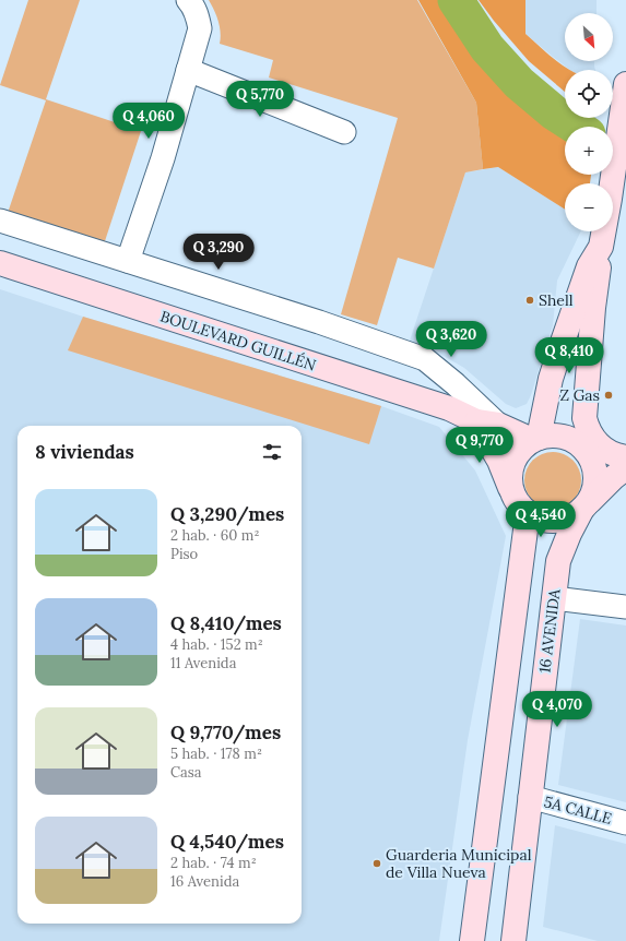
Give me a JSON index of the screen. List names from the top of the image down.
{
  "streets": {
    "main road": ["BOULEVARD GUILLÉN", "16 AVENIDA"],
    "street": ["5A CALLE"]
  },
  "crossings": [
    ["BOULEVARD GUILLÉN", "16 AVENIDA"],
    ["16 AVENIDA", "5A CALLE"]
  ],
  "places": ["Shell", "Z Gas", "Guarderia Municipal de Villa Nueva"],
  "north": "bottom right",
  "page": {
    "map_buttons": ["+", "−"],
    "price": [
      "Q 5,770",
      "Q 4,060",
      "Q 3,290",
      "Q 3,620",
      "Q 8,410",
      "Q 9,770",
      "Q 4,540",
      "Q 4,070"
    ],
    "heading": "8 viviendas",
    "list": [
      {
        "name": "Q 3,290/mes",
        "note": "2 hab. · 60 m² · Piso"
      },
      {
        "name": "Q 8,410/mes",
        "note": "4 hab. · 152 m² · 11 Avenida"
      },
      {
        "name": "Q 9,770/mes",
        "note": "5 hab. · 178 m² · Casa"
      },
      {
        "name": "Q 4,540/mes",
        "note": "2 hab. · 74 m² · 16 Avenida"
      }
    ]
  }
}
